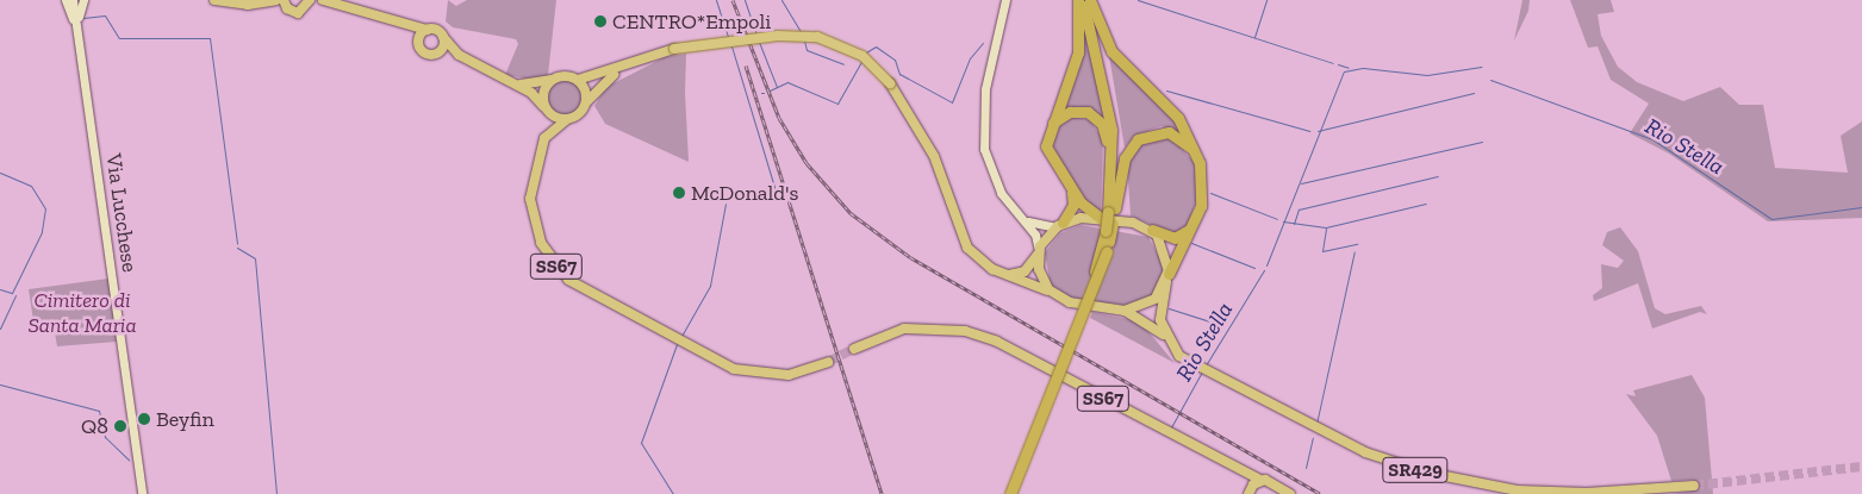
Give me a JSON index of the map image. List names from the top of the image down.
{
  "streets": {
    "main road": ["Via Lucchese", "SS67", "SR429"]
  },
  "water": ["Rio Stella"],
  "parks": ["Cimitero di Santa Maria"],
  "places": [
    "CENTRO*Empoli",
    "McDonald's",
    "Beyfin",
    "Q8"
  ]
}
